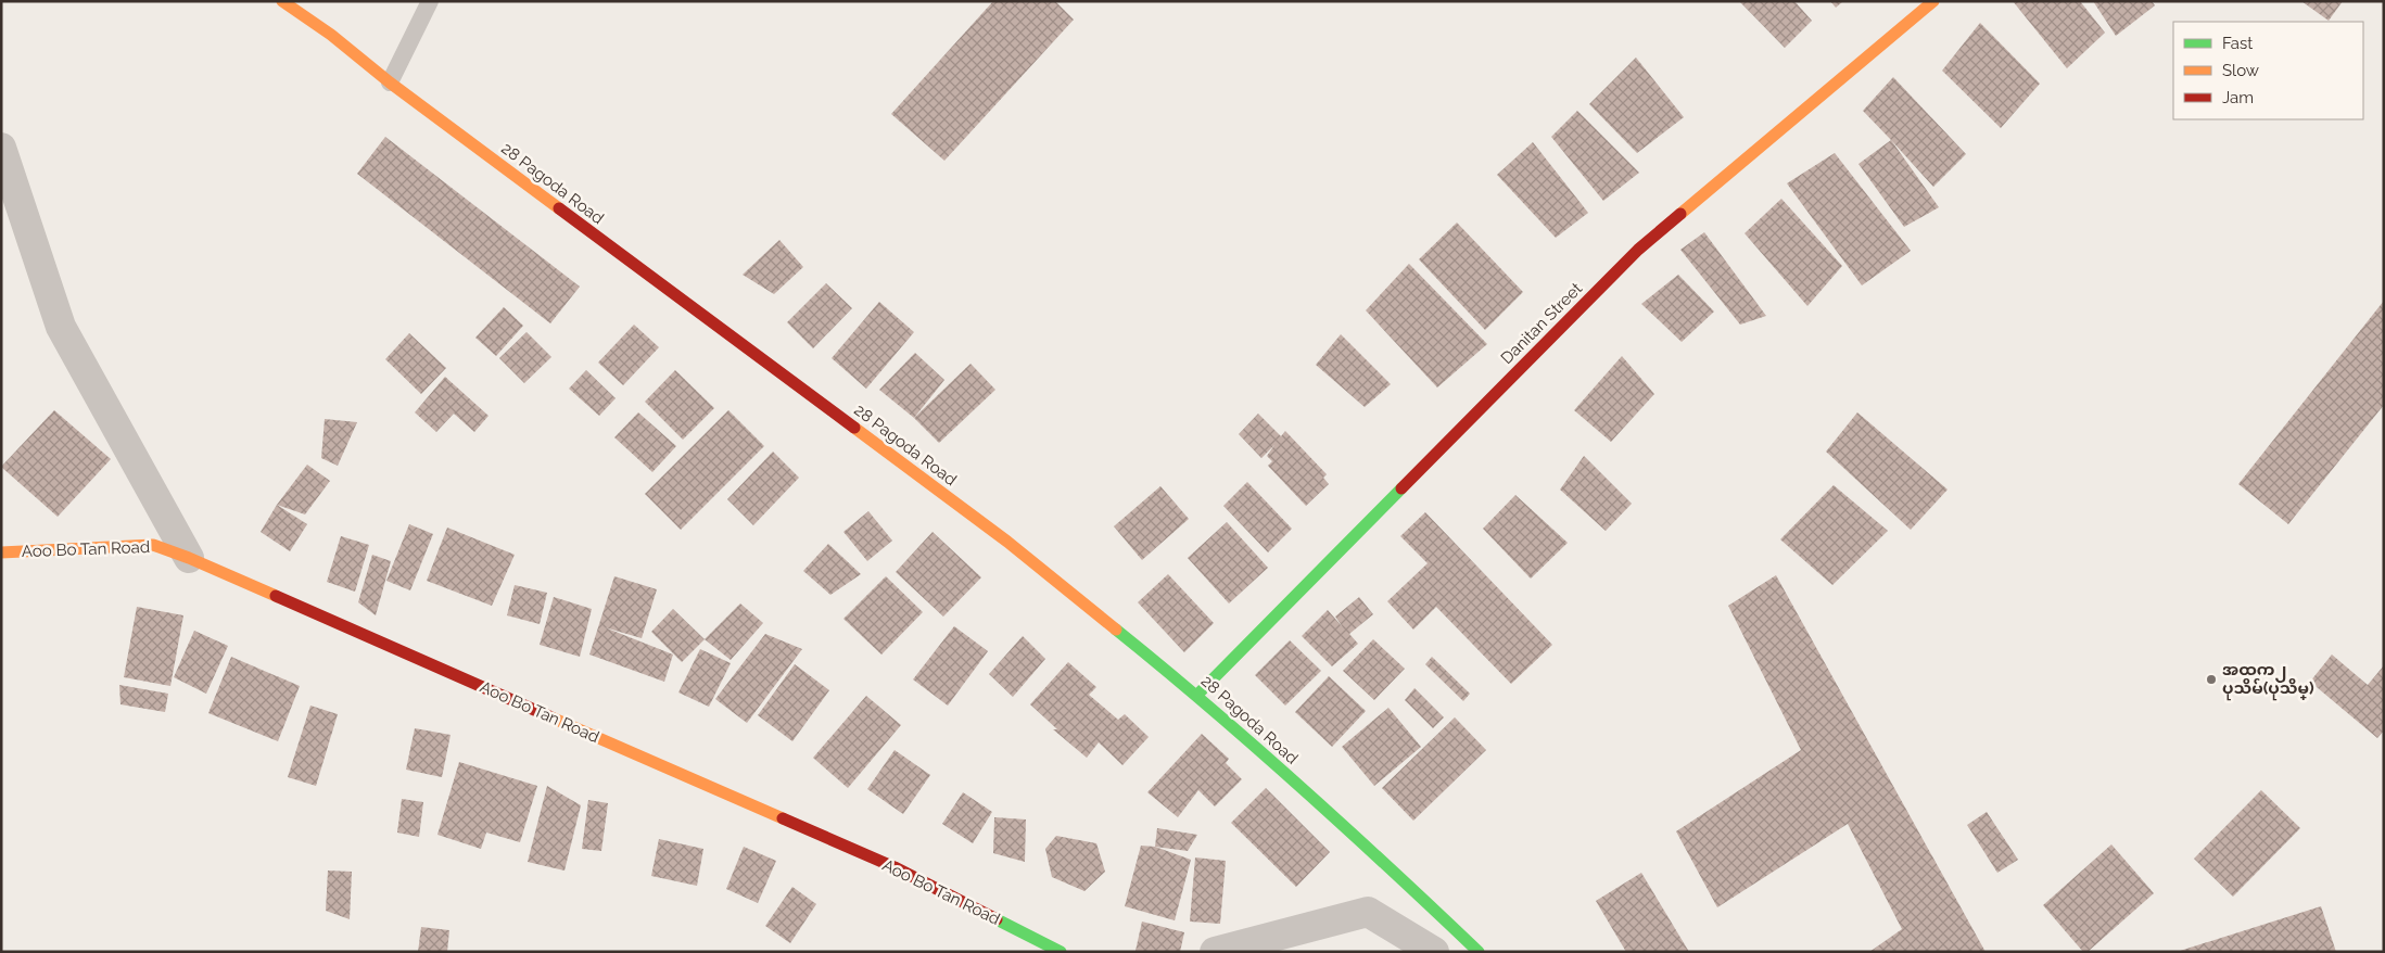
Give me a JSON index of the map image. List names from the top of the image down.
{
  "streets": {
    "street": ["28 Pagoda Road", "Danitan Street", "Aoo Bo Tan Road"]
  },
  "crossings": [
    ["28 Pagoda Road", "Danitan Street"]
  ],
  "places": ["အထက၂ ပုသိမ်(ပုသိမ္)"],
  "legend": ["Fast", "Slow", "Jam"]
}
